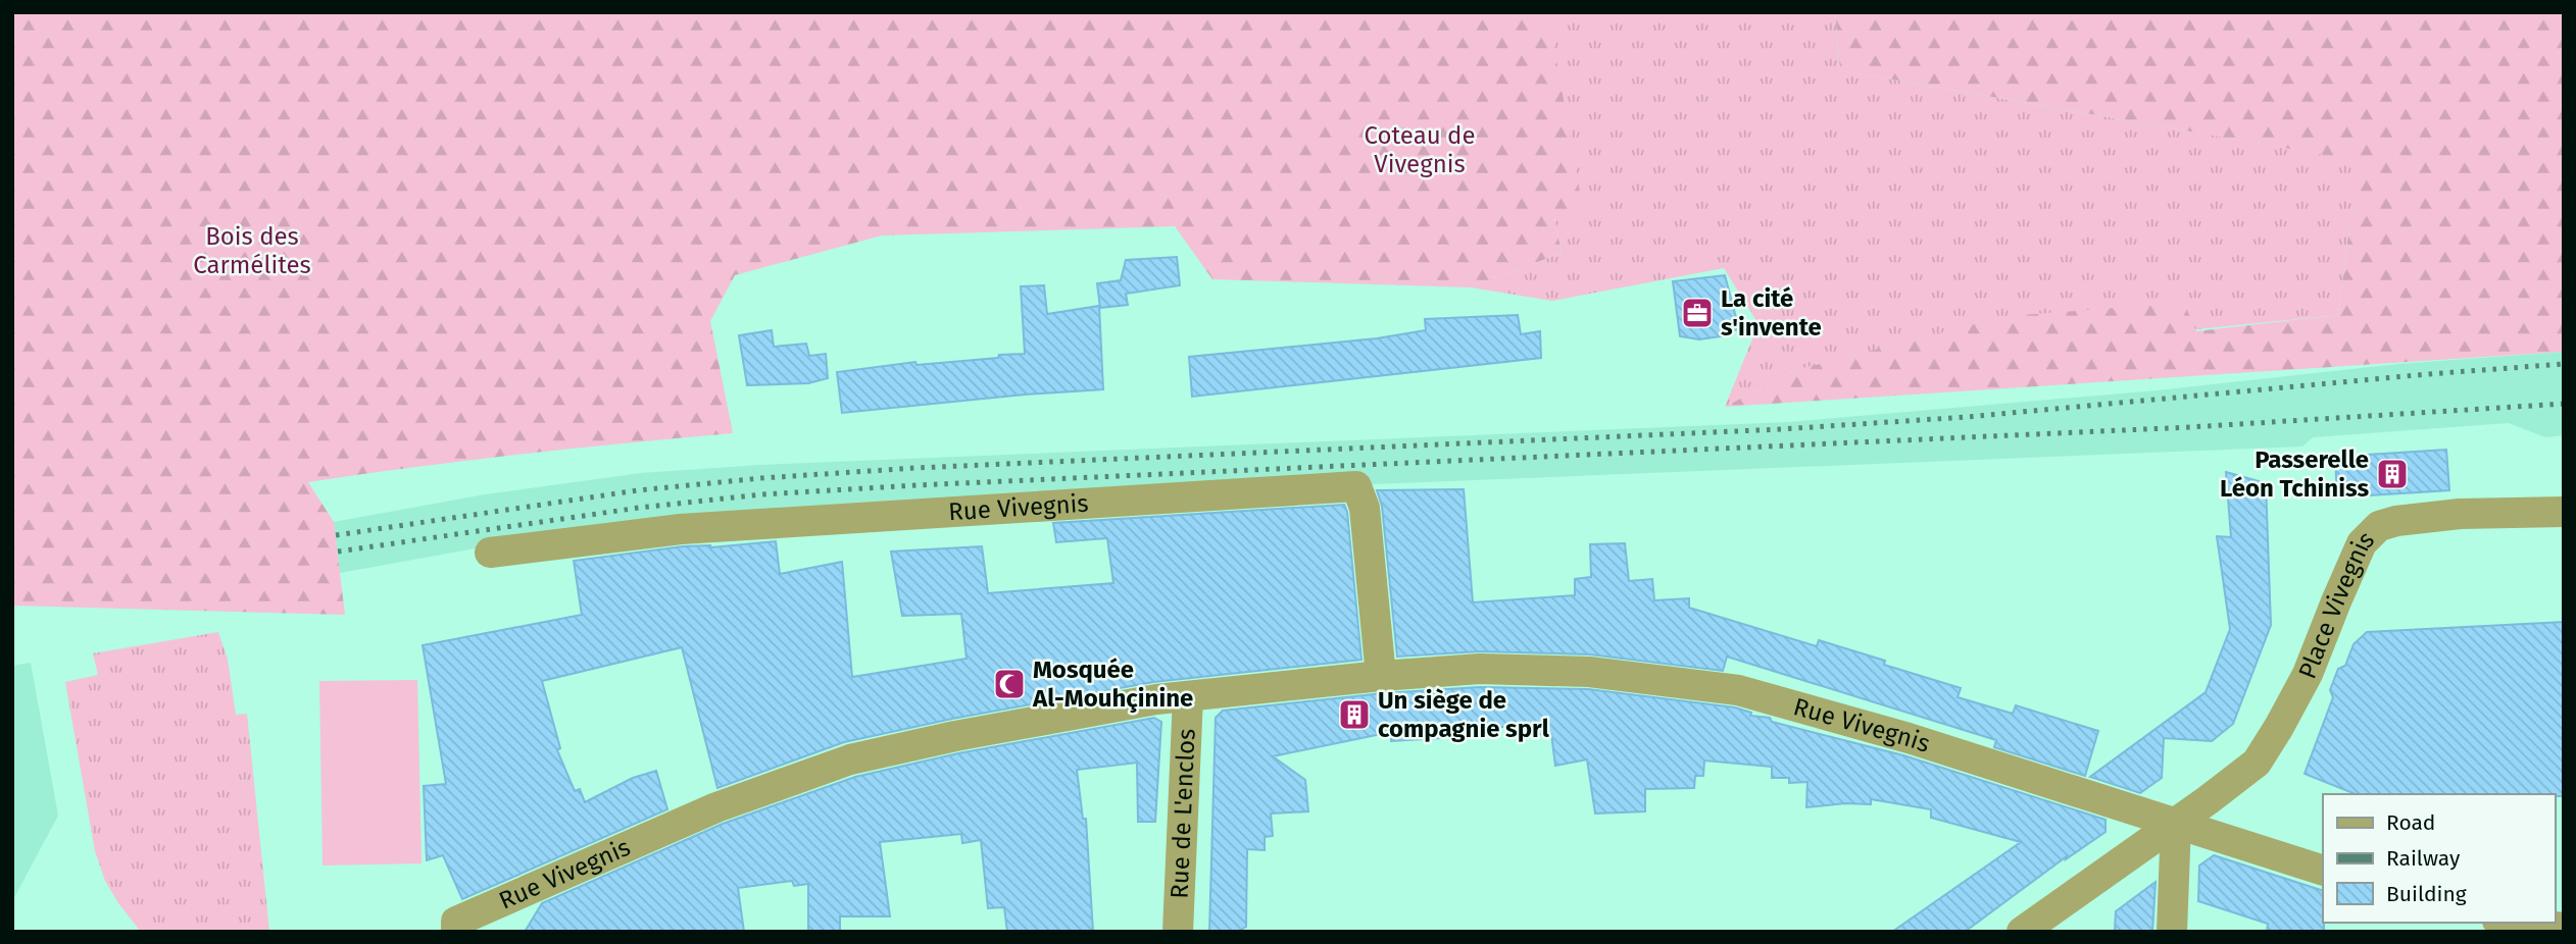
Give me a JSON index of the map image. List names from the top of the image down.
{
  "streets": {
    "street": ["Rue Vivegnis", "Place Vivegnis", "Rue de L'enclos"]
  },
  "crossings": [
    ["Rue Vivegnis", "Place Vivegnis"],
    ["Rue Vivegnis", "Rue de L'enclos"]
  ],
  "parks": ["Coteau de Vivegnis", "Bois des Carmélites"],
  "places": {
    "office": ["La cité s'invente"],
    "building": ["Passerelle Léon Tchiniss", "Un siège de compagnie sprl"],
    "mosque": ["Mosquée Al-Mouhçinine"]
  },
  "legend": ["Road", "Railway", "Building"]
}
